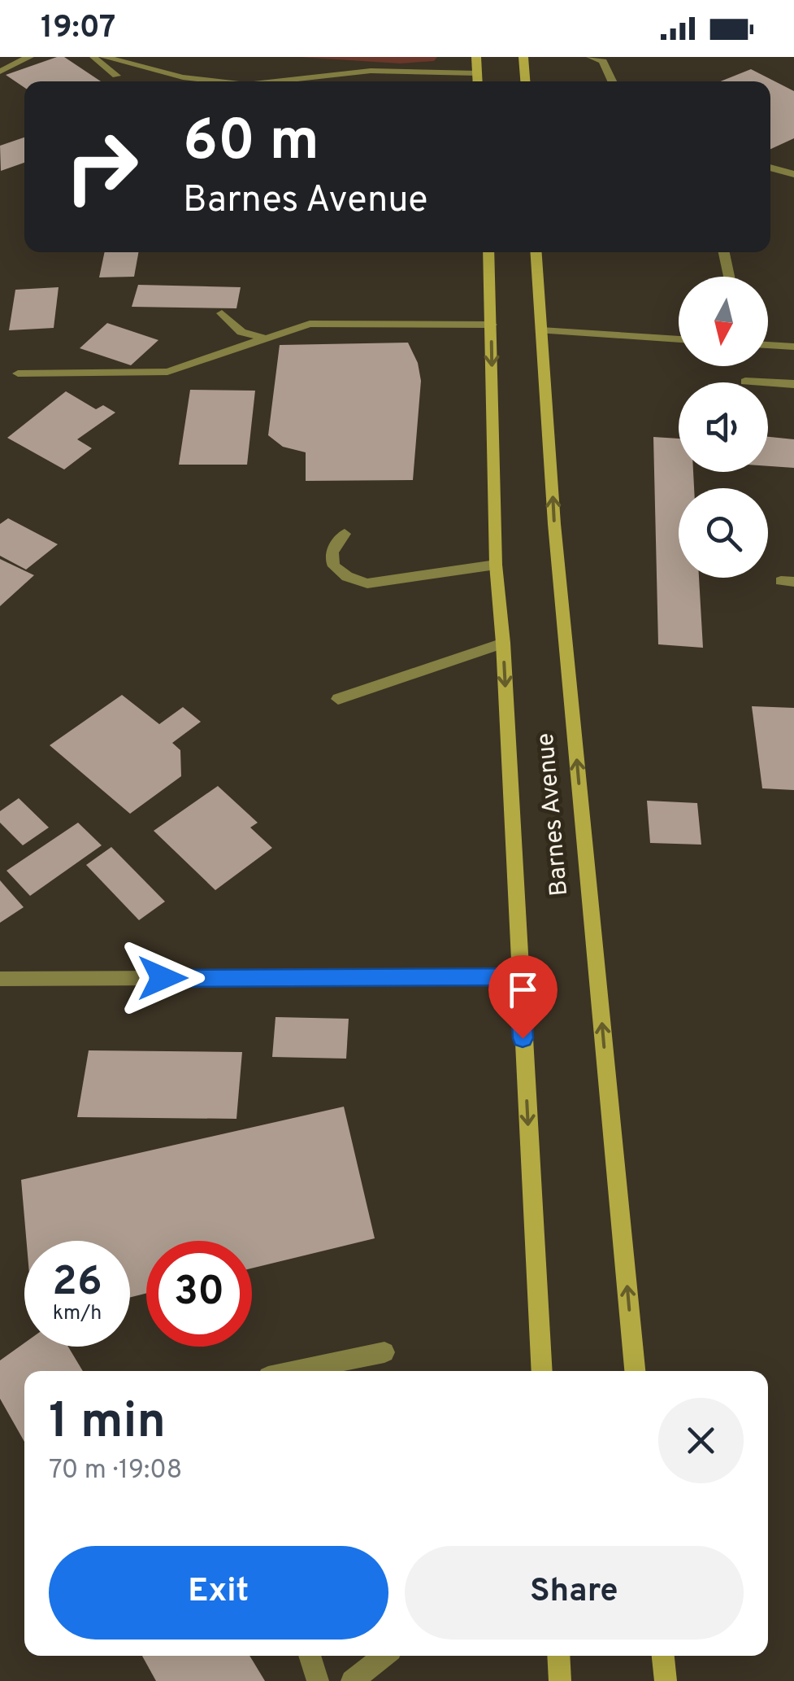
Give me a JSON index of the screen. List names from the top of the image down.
{
  "streets": {
    "main road": ["Barnes Avenue"]
  },
  "north": "bottom",
  "page": {
    "status": "19:07",
    "turn": ["60 m", "Barnes Avenue"],
    "speed": "26 km/h",
    "limit": "30",
    "heading": ["1 min", "70 m · 19:08"],
    "buttons": ["Exit", "Share"]
  }
}
